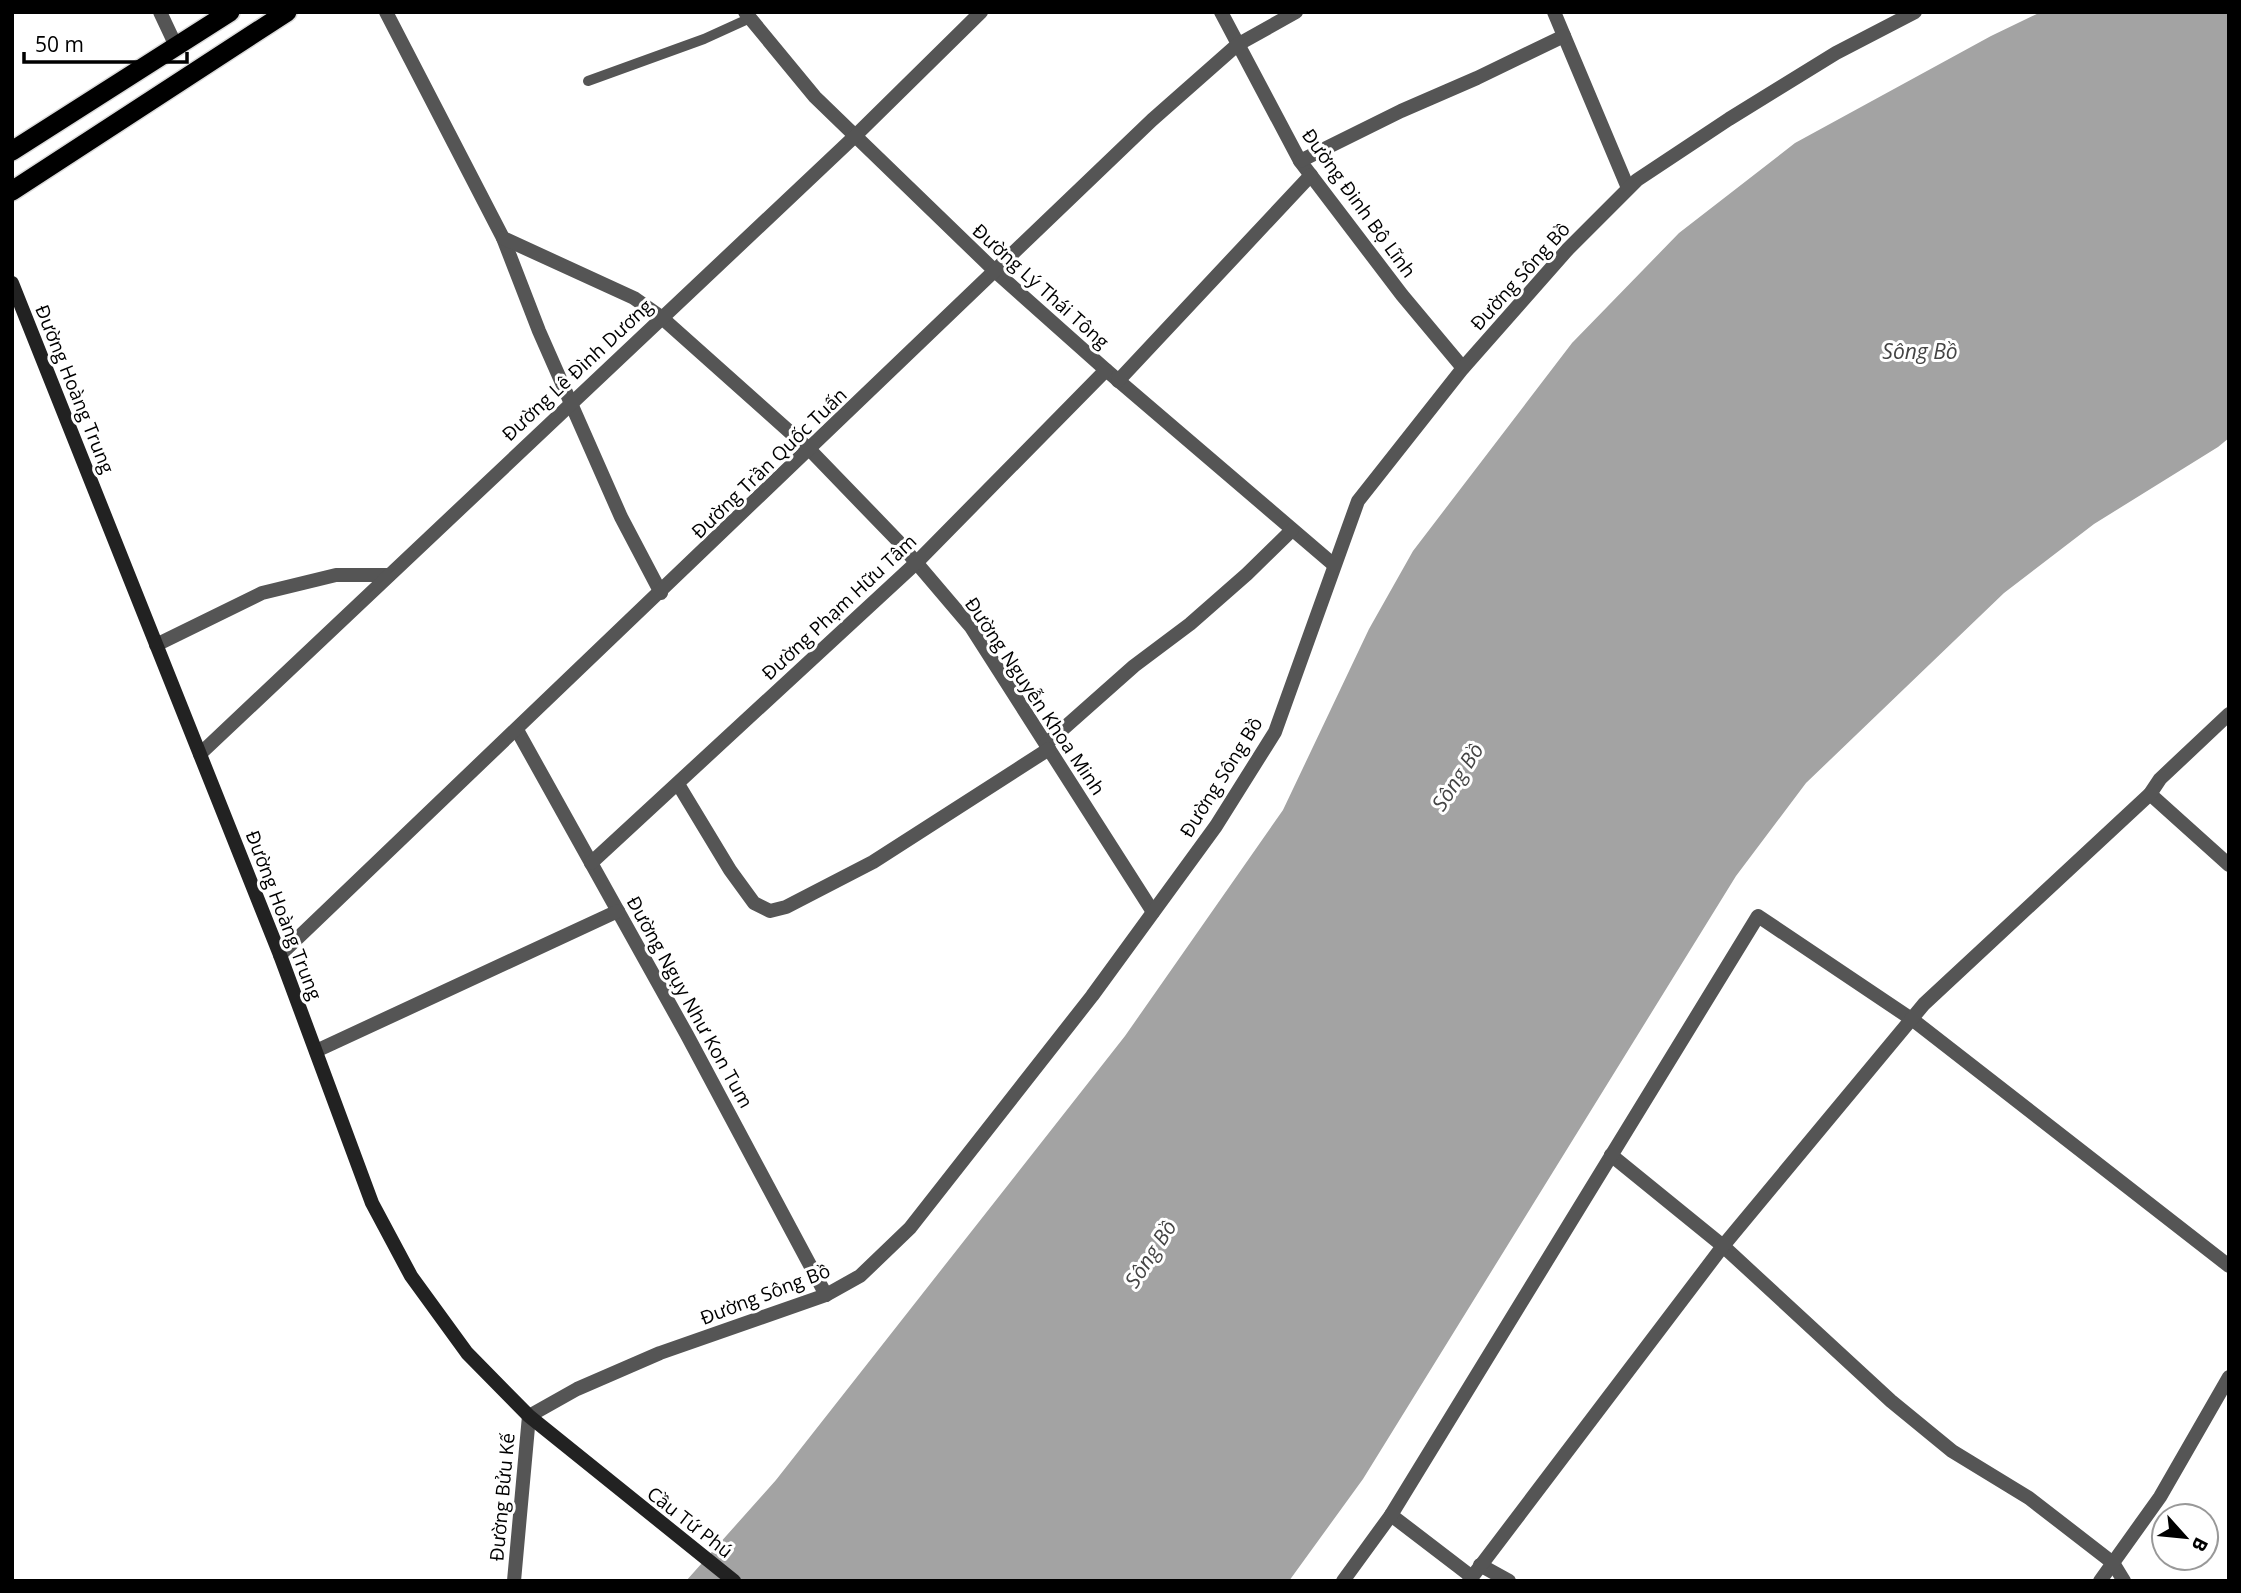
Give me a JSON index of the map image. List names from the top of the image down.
{
  "streets": {
    "main road": ["Đường Hoàng Trung", "Cầu Tứ Phú"],
    "street": [
      "Đường Đinh Bộ Lĩnh",
      "Đường Sông Bồ",
      "Đường Lý Thái Tông",
      "Đường Lê Đình Dương",
      "Đường Trần Quốc Tuấn",
      "Đường Phạm Hữu Tâm",
      "Đường Nguyễn Khoa Minh",
      "Đường Ngụy Như Kon Tum",
      "Đường Bửu Kế"
    ]
  },
  "crossings": [
    ["Đường Đinh Bộ Lĩnh", "Đường Sông Bồ"],
    ["Đường Đinh Bộ Lĩnh", "Đường Trần Quốc Tuấn"],
    ["Đường Sông Bồ", "Đường Lý Thái Tông"],
    ["Đường Sông Bồ", "Đường Hoàng Trung"],
    ["Đường Sông Bồ", "Đường Nguyễn Khoa Minh"],
    ["Đường Sông Bồ", "Đường Ngụy Như Kon Tum"],
    ["Đường Sông Bồ", "Đường Bửu Kế"],
    ["Đường Lý Thái Tông", "Đường Lê Đình Dương"],
    ["Đường Lý Thái Tông", "Đường Trần Quốc Tuấn"],
    ["Đường Lý Thái Tông", "Đường Phạm Hữu Tâm"],
    ["Đường Lê Đình Dương", "Đường Hoàng Trung"],
    ["Đường Lê Đình Dương", "Đường Nguyễn Khoa Minh"],
    ["Đường Hoàng Trung", "Đường Trần Quốc Tuấn"],
    ["Đường Hoàng Trung", "Đường Bửu Kế"],
    ["Đường Hoàng Trung", "Cầu Tứ Phú"],
    ["Đường Trần Quốc Tuấn", "Đường Nguyễn Khoa Minh"],
    ["Đường Trần Quốc Tuấn", "Đường Ngụy Như Kon Tum"],
    ["Đường Phạm Hữu Tâm", "Đường Nguyễn Khoa Minh"],
    ["Đường Phạm Hữu Tâm", "Đường Ngụy Như Kon Tum"]
  ],
  "water": ["Sông Bồ"],
  "scale_bar": "50 m",
  "north": "bottom right"
}
